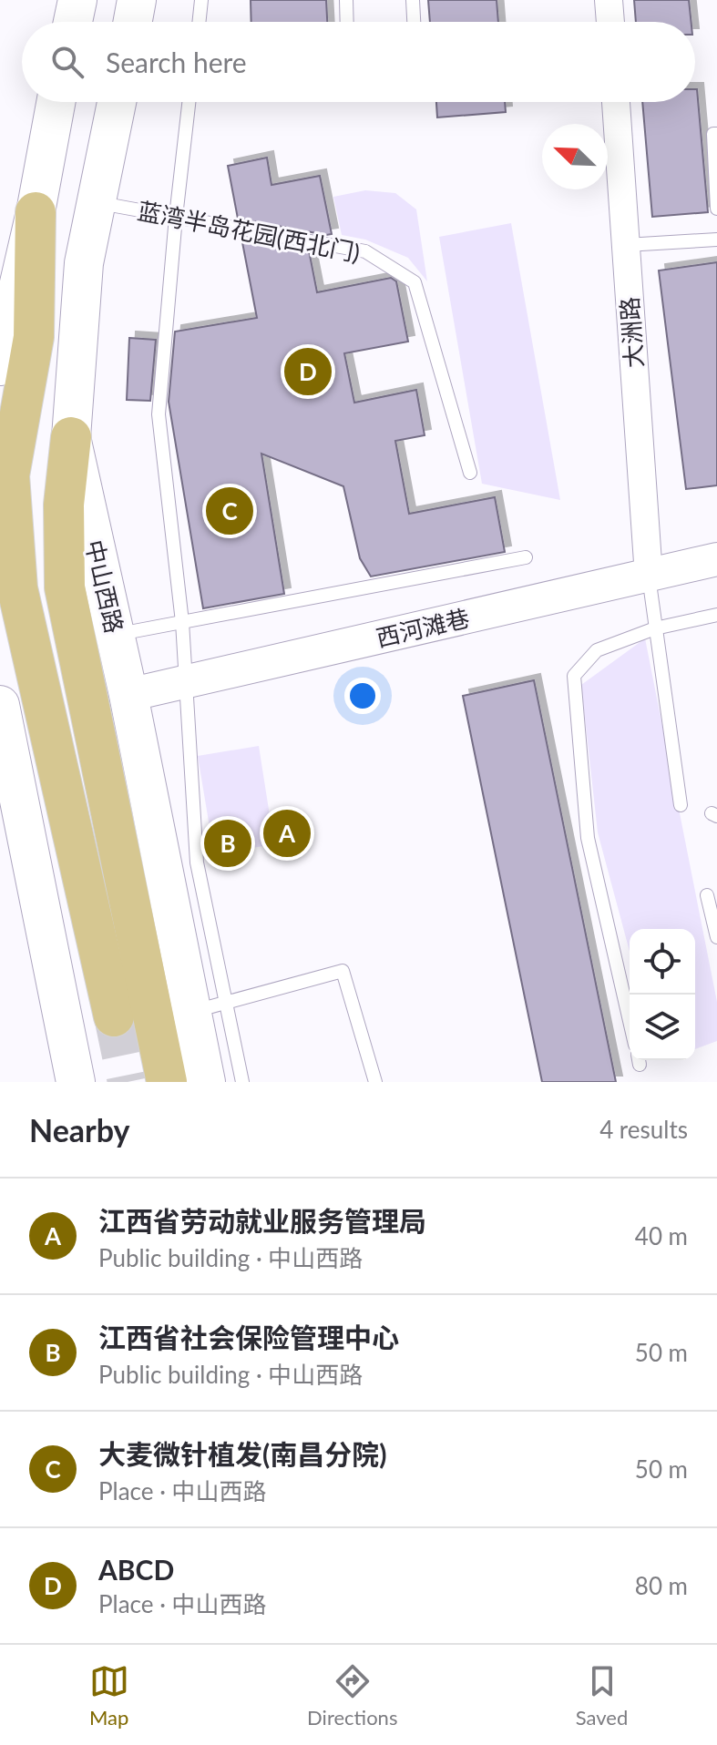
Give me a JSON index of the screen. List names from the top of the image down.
{
  "streets": {
    "main road": ["中山西路"],
    "street": ["大洲路", "西河滩巷"],
    "lane": ["蓝湾半岛花园(西北门)"]
  },
  "crossings": [
    ["蓝湾半岛花园(西北门)", "中山西路"],
    ["大洲路", "西河滩巷"],
    ["中山西路", "西河滩巷"]
  ],
  "north": "top left",
  "page": {
    "search": "Search here",
    "pins": [
      "D",
      "C",
      "A",
      "B"
    ],
    "heading": ["Nearby", "4 results"],
    "list": [
      {
        "mark": "A",
        "name": "江西省劳动就业服务管理局",
        "note": "Public building · 中山西路",
        "value": "40 m"
      },
      {
        "mark": "B",
        "name": "江西省社会保险管理中心",
        "note": "Public building · 中山西路",
        "value": "50 m"
      },
      {
        "mark": "C",
        "name": "大麦微针植发(南昌分院)",
        "note": "Place · 中山西路",
        "value": "50 m"
      },
      {
        "mark": "D",
        "name": "ABCD",
        "note": "Place · 中山西路",
        "value": "80 m"
      }
    ],
    "nav": ["Map", "Directions", "Saved"]
  }
}
